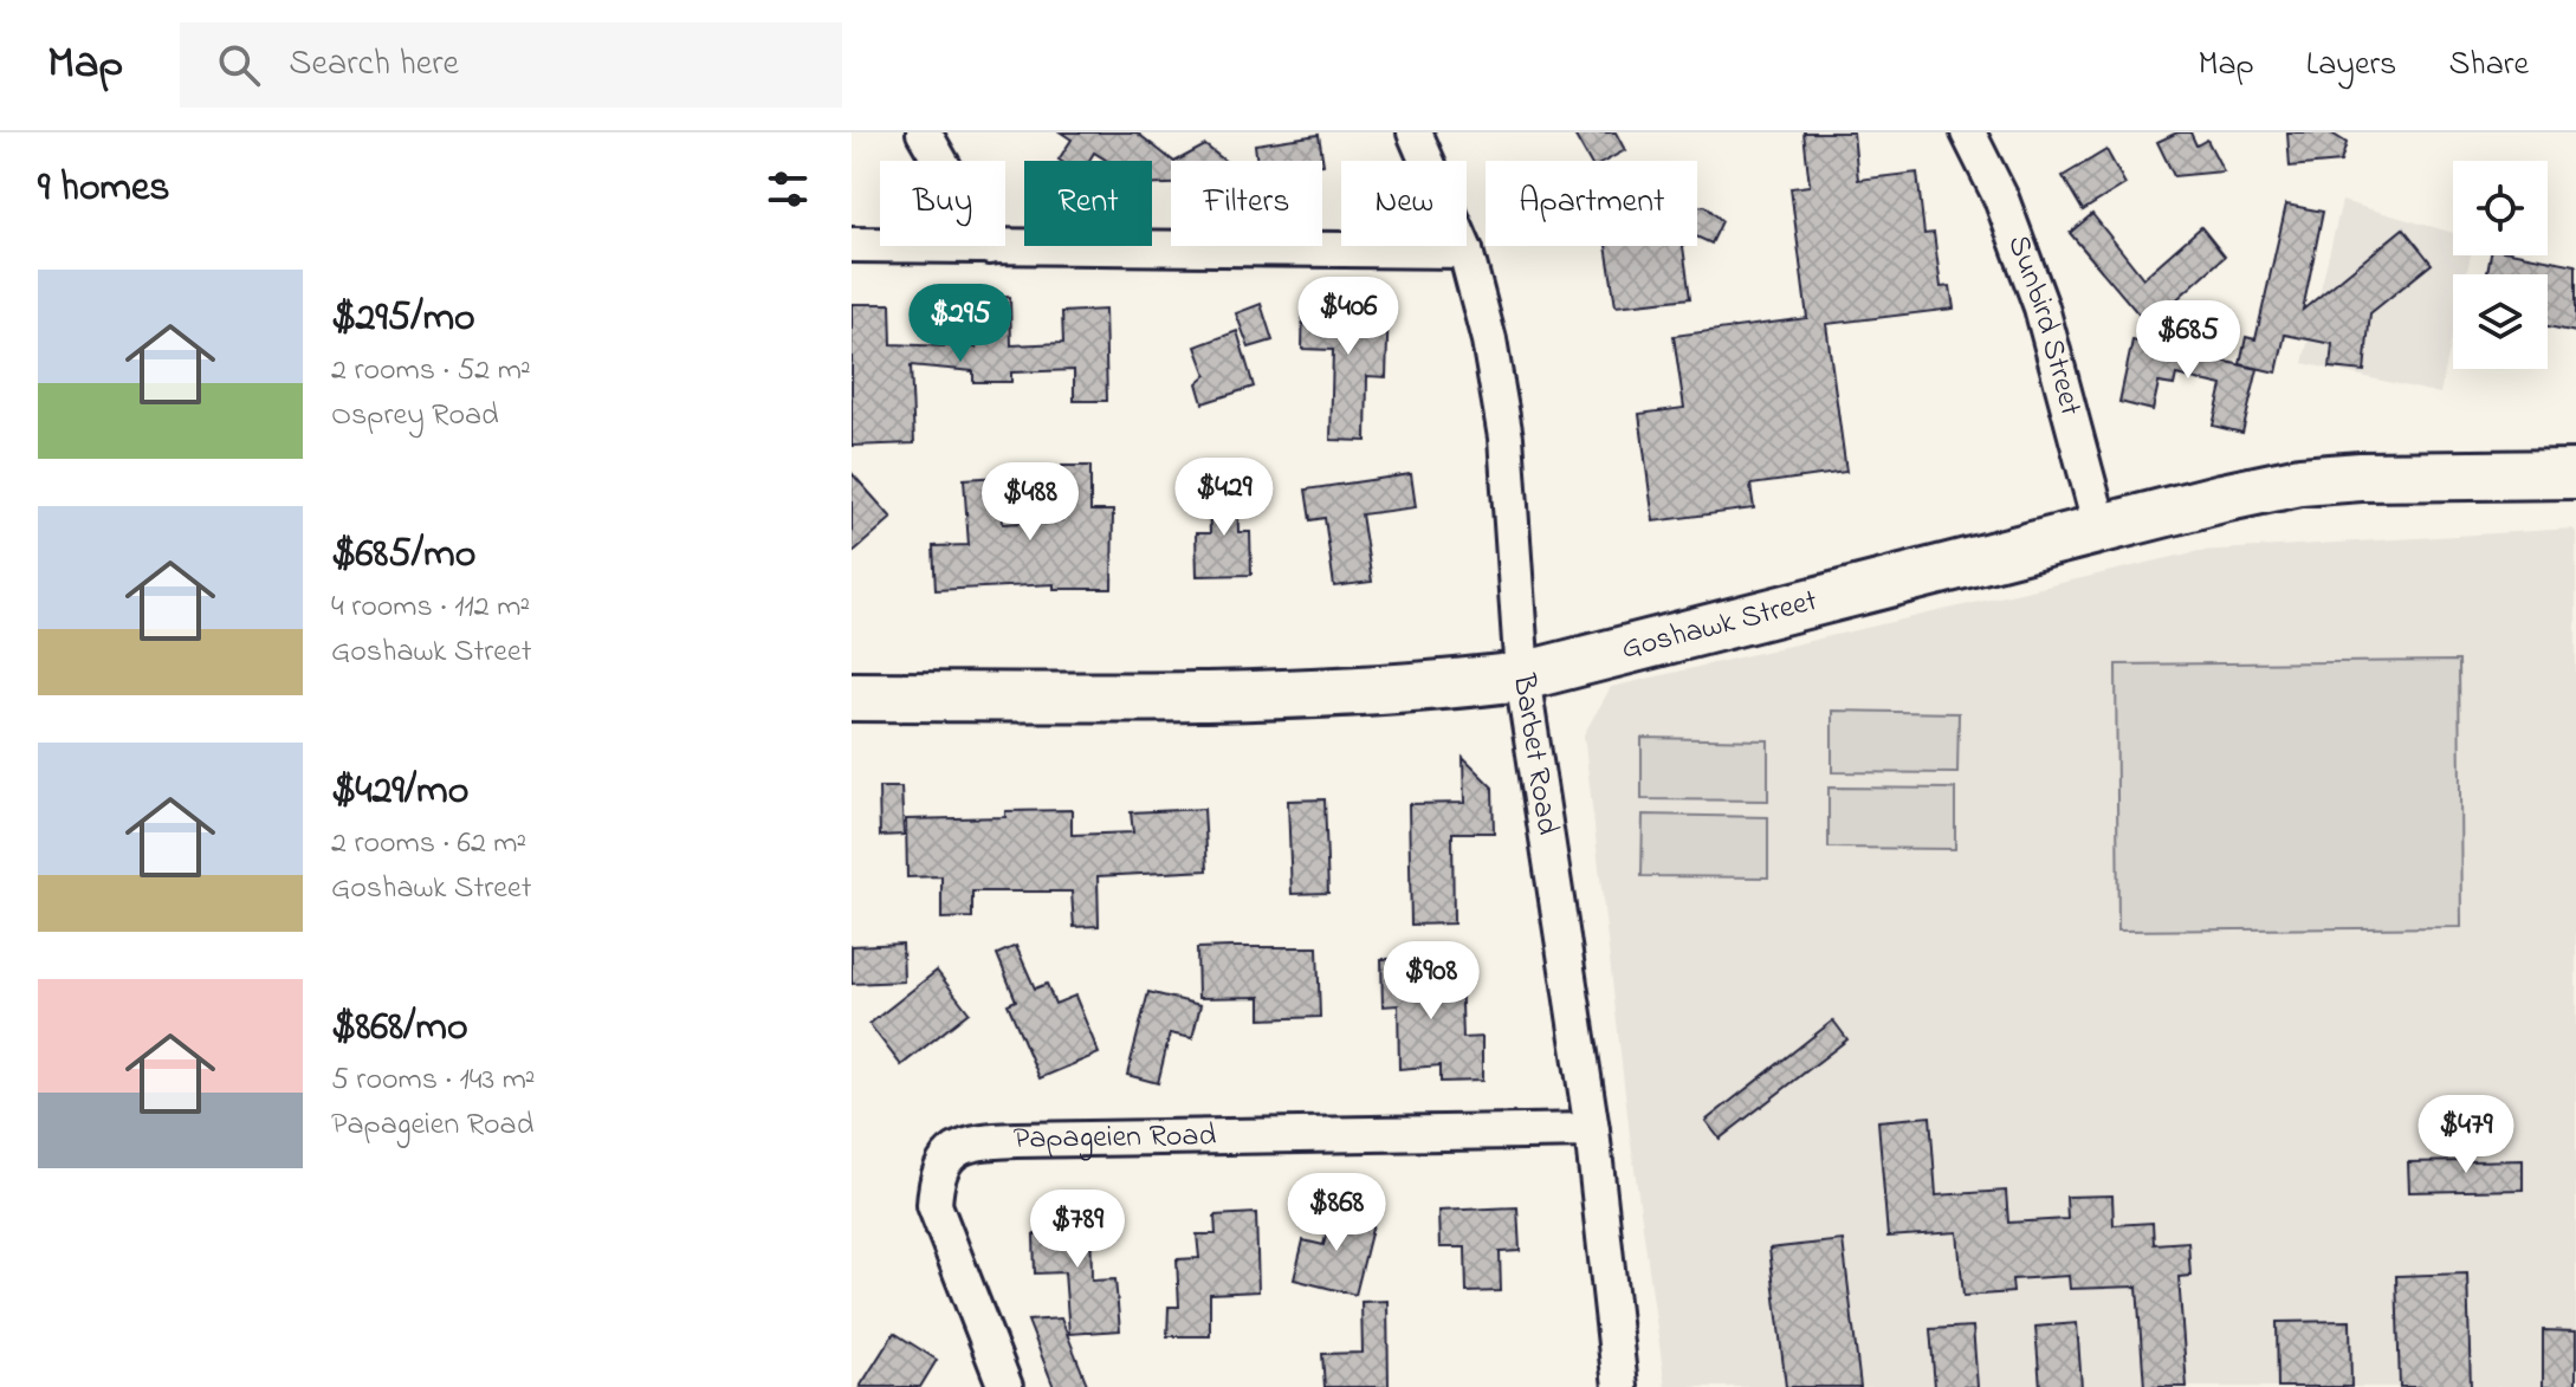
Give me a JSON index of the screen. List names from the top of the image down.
{
  "streets": {
    "street": [
      "Sunbird Street",
      "Goshawk Street",
      "Barbet Road",
      "Papageien Road"
    ]
  },
  "crossings": [
    ["Sunbird Street", "Goshawk Street"],
    ["Goshawk Street", "Barbet Road"],
    ["Barbet Road", "Papageien Road"]
  ],
  "page": {
    "header": "Map",
    "search": "Search here",
    "nav": ["Map", "Layers", "Share"],
    "heading": "9 homes",
    "chip": [
      "Buy",
      "Rent",
      "Filters",
      "New",
      "Apartment"
    ],
    "list": [
      {
        "name": "$295/mo",
        "note": "2 rooms · 52 m² · Osprey Road"
      },
      {
        "name": "$685/mo",
        "note": "4 rooms · 112 m² · Goshawk Street"
      },
      {
        "name": "$429/mo",
        "note": "2 rooms · 62 m² · Goshawk Street"
      },
      {
        "name": "$868/mo",
        "note": "5 rooms · 143 m² · Papageien Road"
      }
    ],
    "price": [
      "$406",
      "$295",
      "$685",
      "$429",
      "$488",
      "$908",
      "$479",
      "$868",
      "$789"
    ]
  }
}
